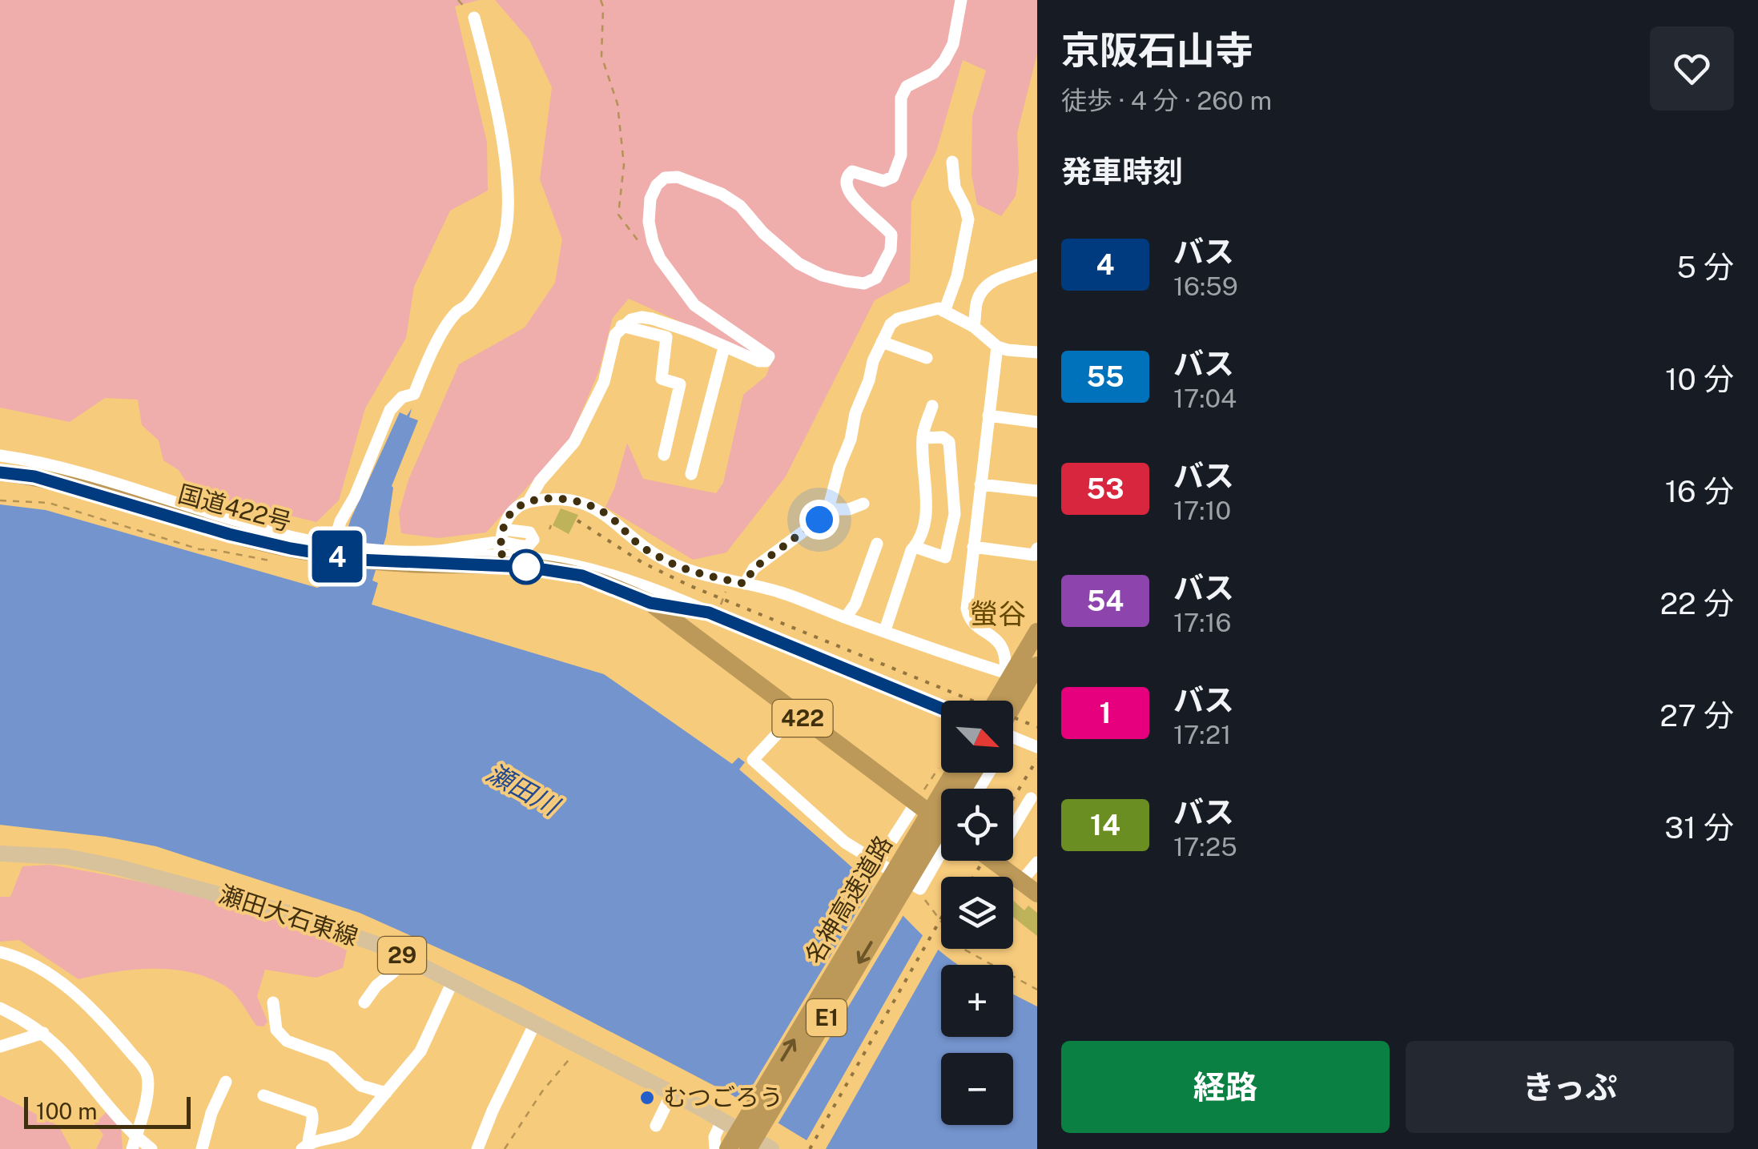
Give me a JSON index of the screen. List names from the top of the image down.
{
  "streets": {
    "highway": [
      "国道422号",
      "422",
      "名神高速道路",
      "E1"
    ],
    "main road": ["瀬田大石東線", "29"]
  },
  "districts": ["螢谷"],
  "water": ["瀬田川"],
  "places": ["むつごろう"],
  "lines": ["bus line 4"],
  "scale_bar": "100 m",
  "north": "bottom right",
  "page": {
    "on_map": "4",
    "heading": [
      ["京阪石山寺", "徒歩 · 4 分 · 260 m"],
      "発車時刻"
    ],
    "list": [
      {
        "mark": "4",
        "name": "バス",
        "note": "16:59",
        "value": "5 分"
      },
      {
        "mark": "55",
        "name": "バス",
        "note": "17:04",
        "value": "10 分"
      },
      {
        "mark": "53",
        "name": "バス",
        "note": "17:10",
        "value": "16 分"
      },
      {
        "mark": "54",
        "name": "バス",
        "note": "17:16",
        "value": "22 分"
      },
      {
        "mark": "1",
        "name": "バス",
        "note": "17:21",
        "value": "27 分"
      },
      {
        "mark": "14",
        "name": "バス",
        "note": "17:25",
        "value": "31 分"
      }
    ],
    "map_buttons": ["+", "−"],
    "buttons": ["経路", "きっぷ"],
    "scale": "100 m"
  }
}
